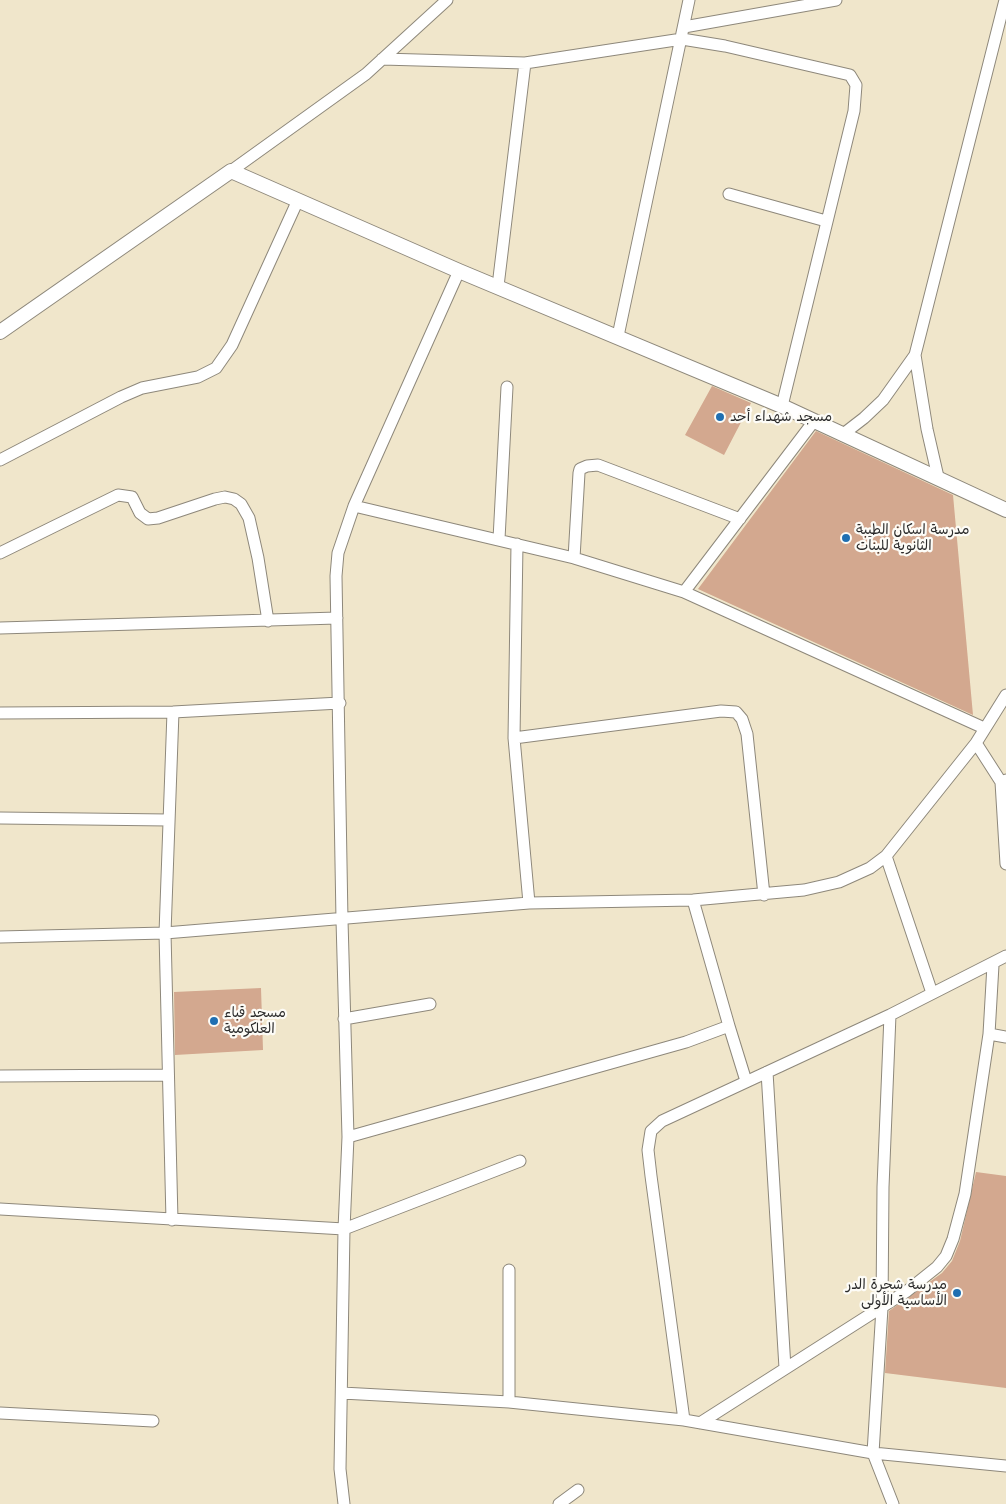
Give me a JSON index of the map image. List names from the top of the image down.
{
  "places": [
    "مسجد شهداء أحد",
    "مدرسة اسكان الطيبة الثانوية للبنات",
    "مسجد قباء العلكومية",
    "مدرسة شجرة الدر الأساسية الأولى"
  ]
}
